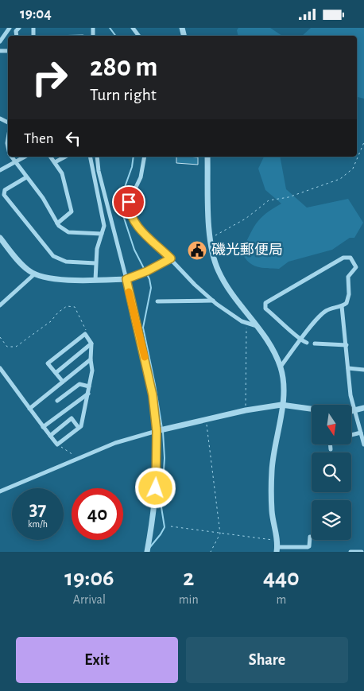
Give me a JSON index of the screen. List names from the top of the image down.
{
  "places": {
    "public building": ["磯光郵便局"]
  },
  "north": "bottom",
  "page": {
    "status": "19:04",
    "turn": ["280 m", "Turn right"],
    "then": "Then",
    "speed": "37 km/h",
    "limit": "40",
    "eta": [
      "19:06",
      "Arrival",
      "2",
      "min",
      "440",
      "m"
    ],
    "buttons": ["Exit", "Share"]
  }
}
